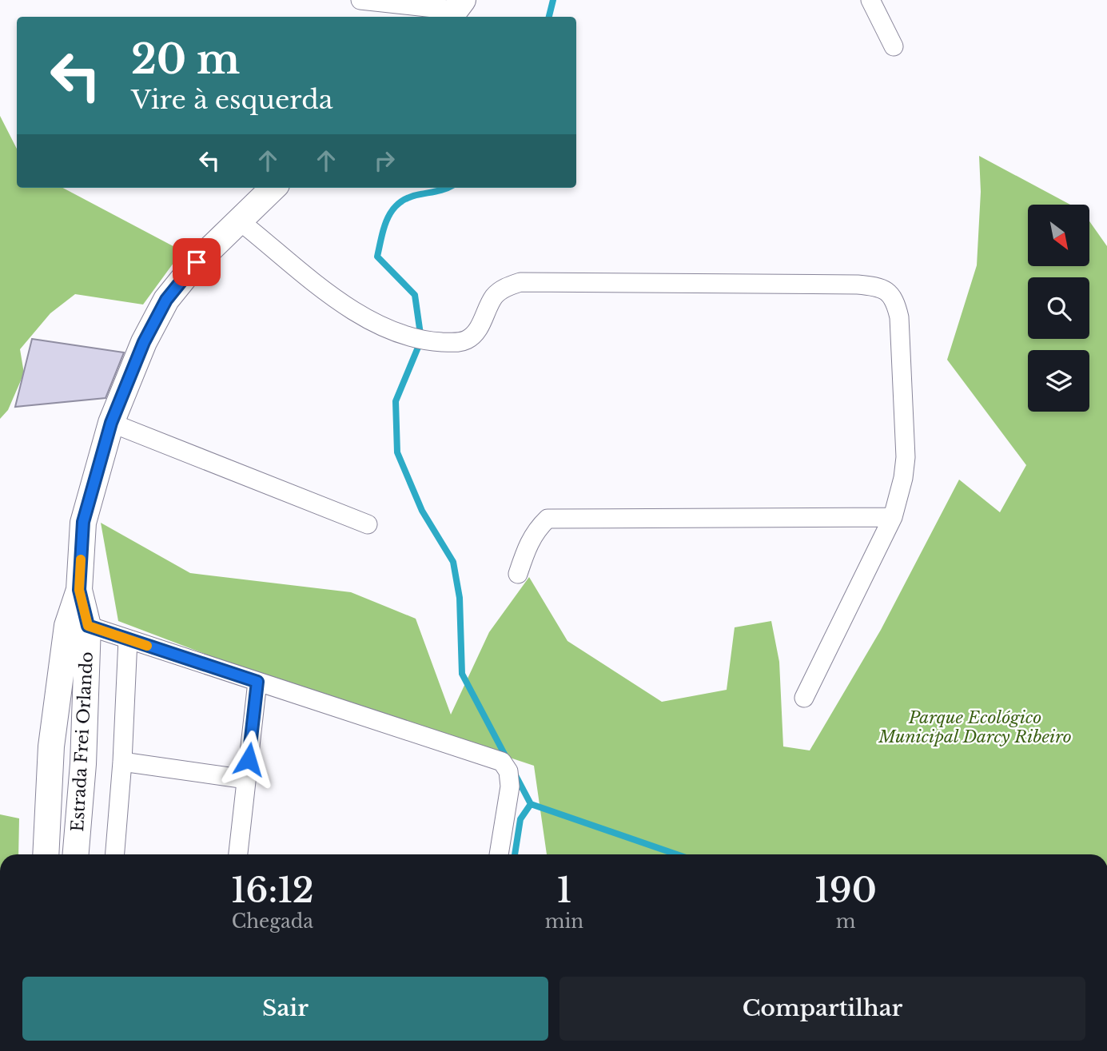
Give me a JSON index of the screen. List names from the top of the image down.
{
  "streets": {
    "street": ["Estrada Frei Orlando"]
  },
  "parks": ["Parque Ecológico Municipal Darcy Ribeiro"],
  "north": "bottom right",
  "page": {
    "turn": ["20 m", "Vire à esquerda"],
    "eta": [
      "16:12",
      "Chegada",
      "1",
      "min",
      "190",
      "m"
    ],
    "buttons": ["Sair", "Compartilhar"]
  }
}
